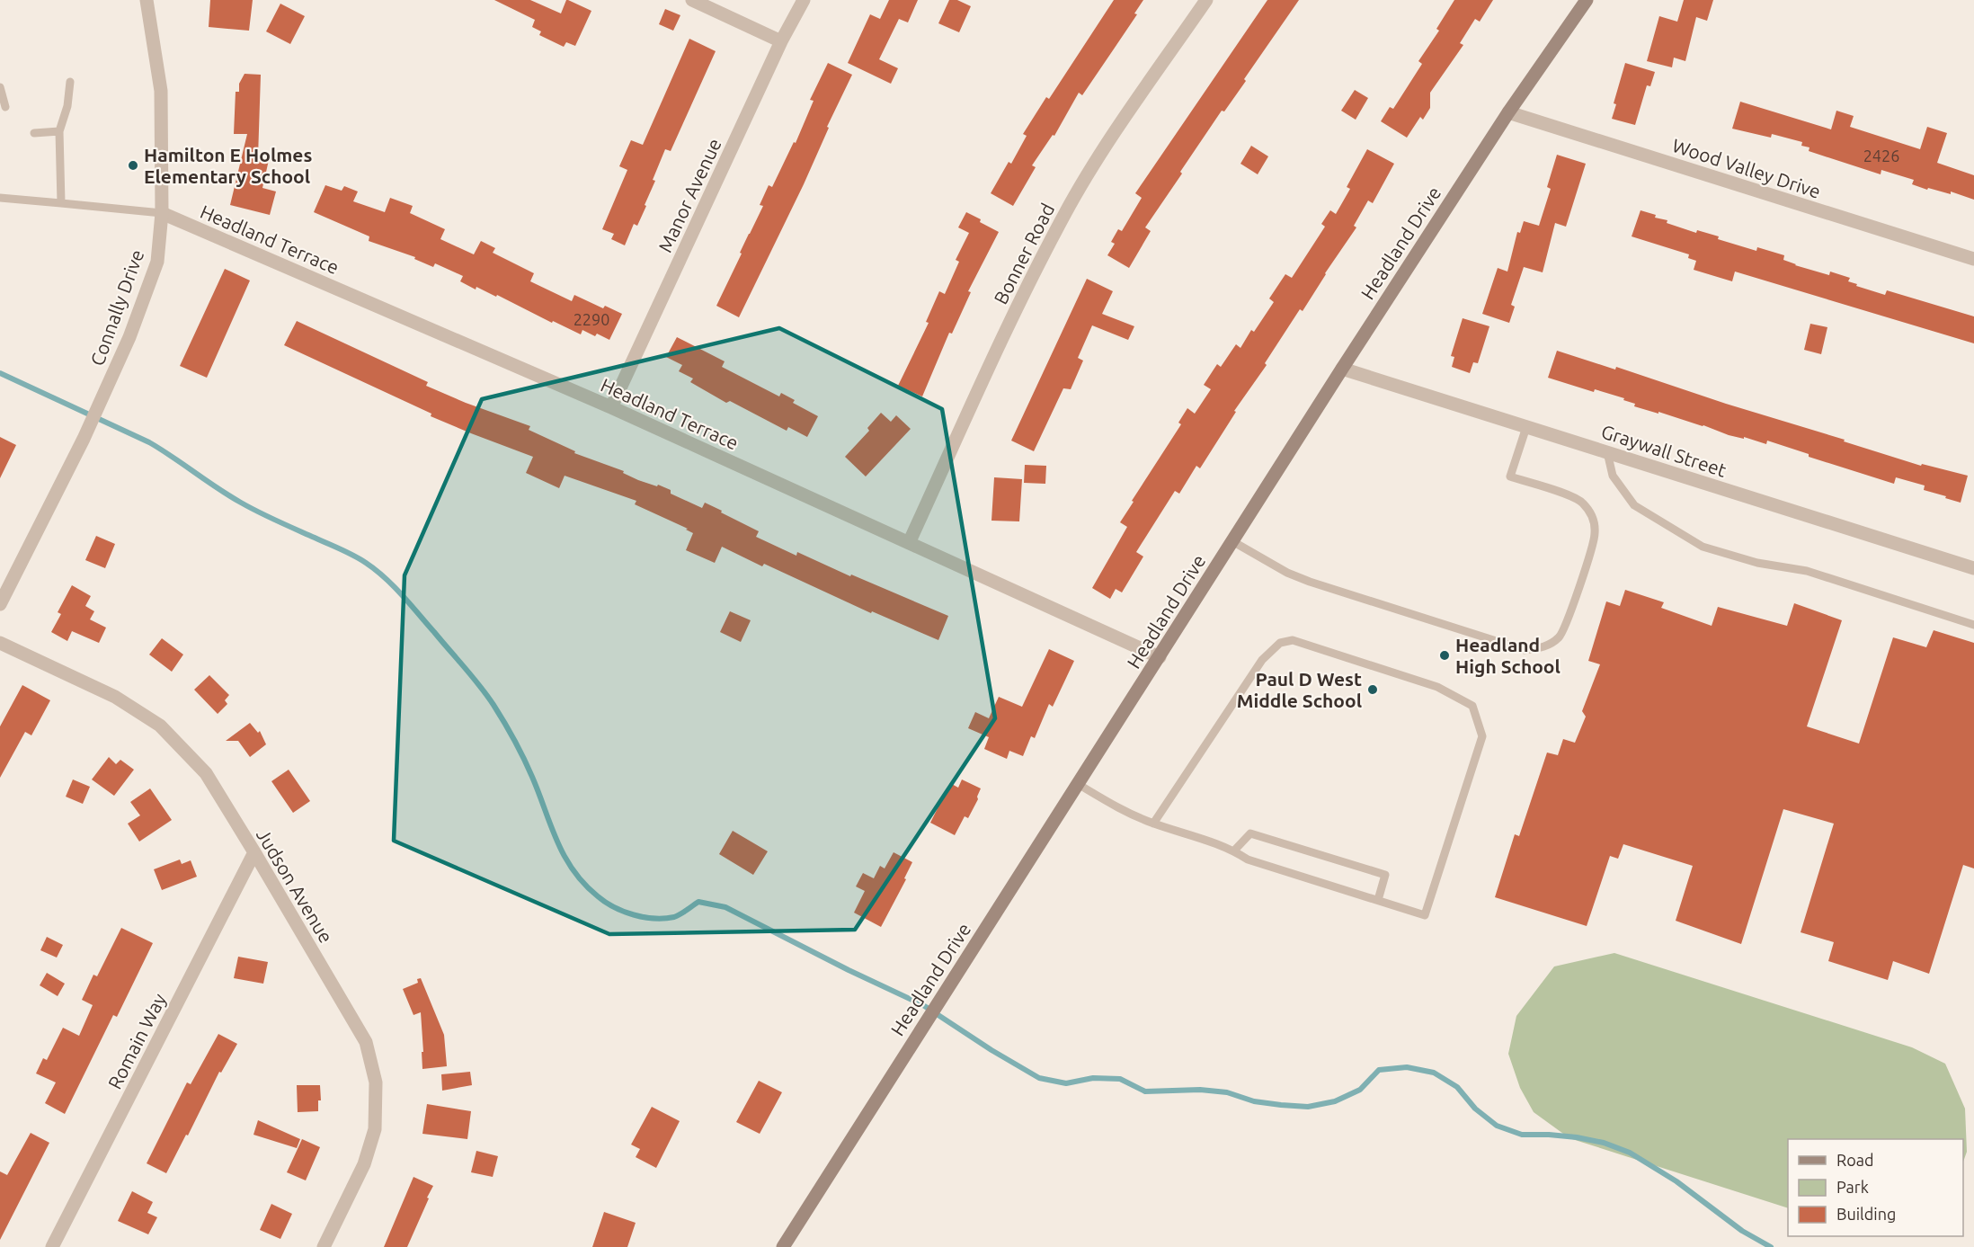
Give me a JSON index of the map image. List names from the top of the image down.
{
  "streets": {
    "main road": ["Headland Drive"],
    "street": [
      "Wood Valley Drive",
      "Manor Avenue",
      "Headland Terrace",
      "Bonner Road",
      "Connally Drive",
      "Graywall Street",
      "Judson Avenue",
      "Romain Way"
    ]
  },
  "crossings": [
    ["Wood Valley Drive", "Headland Drive"],
    ["Manor Avenue", "Headland Terrace"],
    ["Headland Terrace", "Headland Drive"],
    ["Headland Terrace", "Bonner Road"],
    ["Headland Terrace", "Connally Drive"],
    ["Headland Drive", "Graywall Street"],
    ["Judson Avenue", "Romain Way"]
  ],
  "places": ["Hamilton E Holmes Elementary School", "Headland High School", "Paul D West Middle School"],
  "house_numbers": ["2426", "2290"],
  "legend": ["Road", "Park", "Building"]
}
